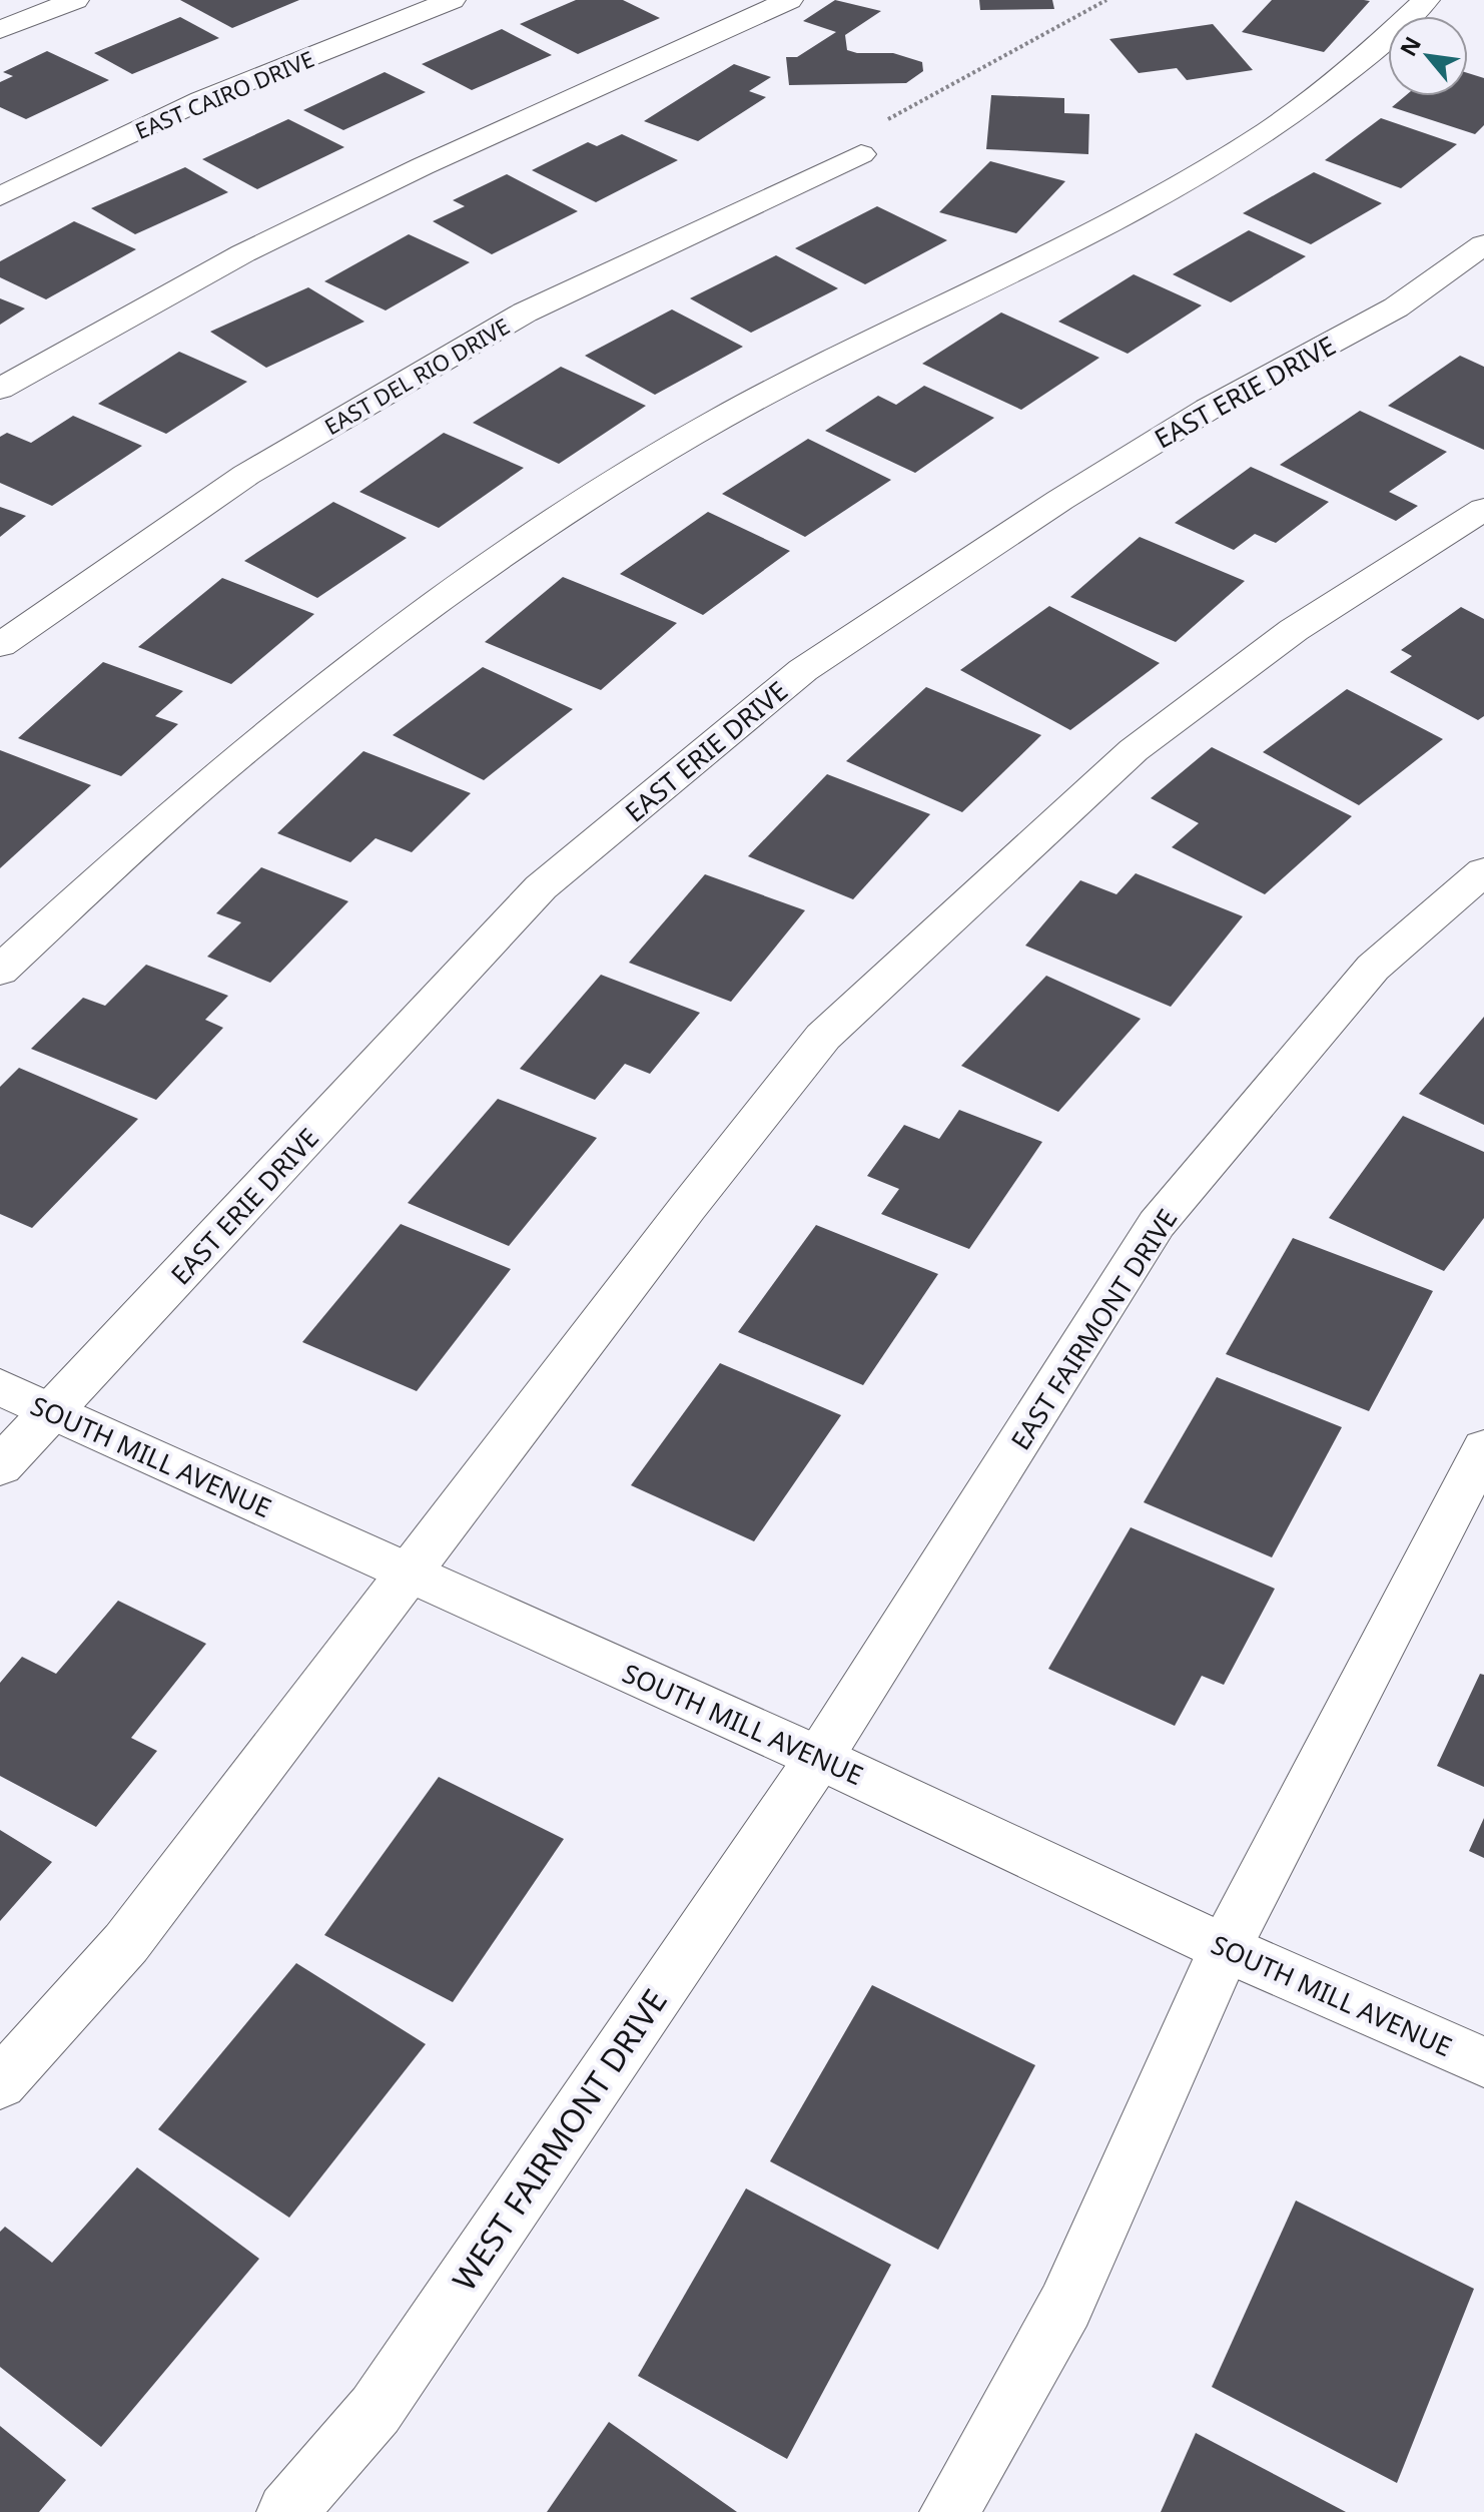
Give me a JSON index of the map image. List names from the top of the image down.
{
  "streets": {
    "street": [
      "EAST CAIRO DRIVE",
      "EAST DEL RIO DRIVE",
      "EAST ERIE DRIVE",
      "EAST FAIRMONT DRIVE",
      "SOUTH MILL AVENUE",
      "WEST FAIRMONT DRIVE"
    ]
  },
  "crossings": [
    ["EAST ERIE DRIVE", "SOUTH MILL AVENUE"],
    ["EAST FAIRMONT DRIVE", "SOUTH MILL AVENUE"],
    ["EAST FAIRMONT DRIVE", "WEST FAIRMONT DRIVE"],
    ["SOUTH MILL AVENUE", "WEST FAIRMONT DRIVE"]
  ],
  "north": "top left"
}
